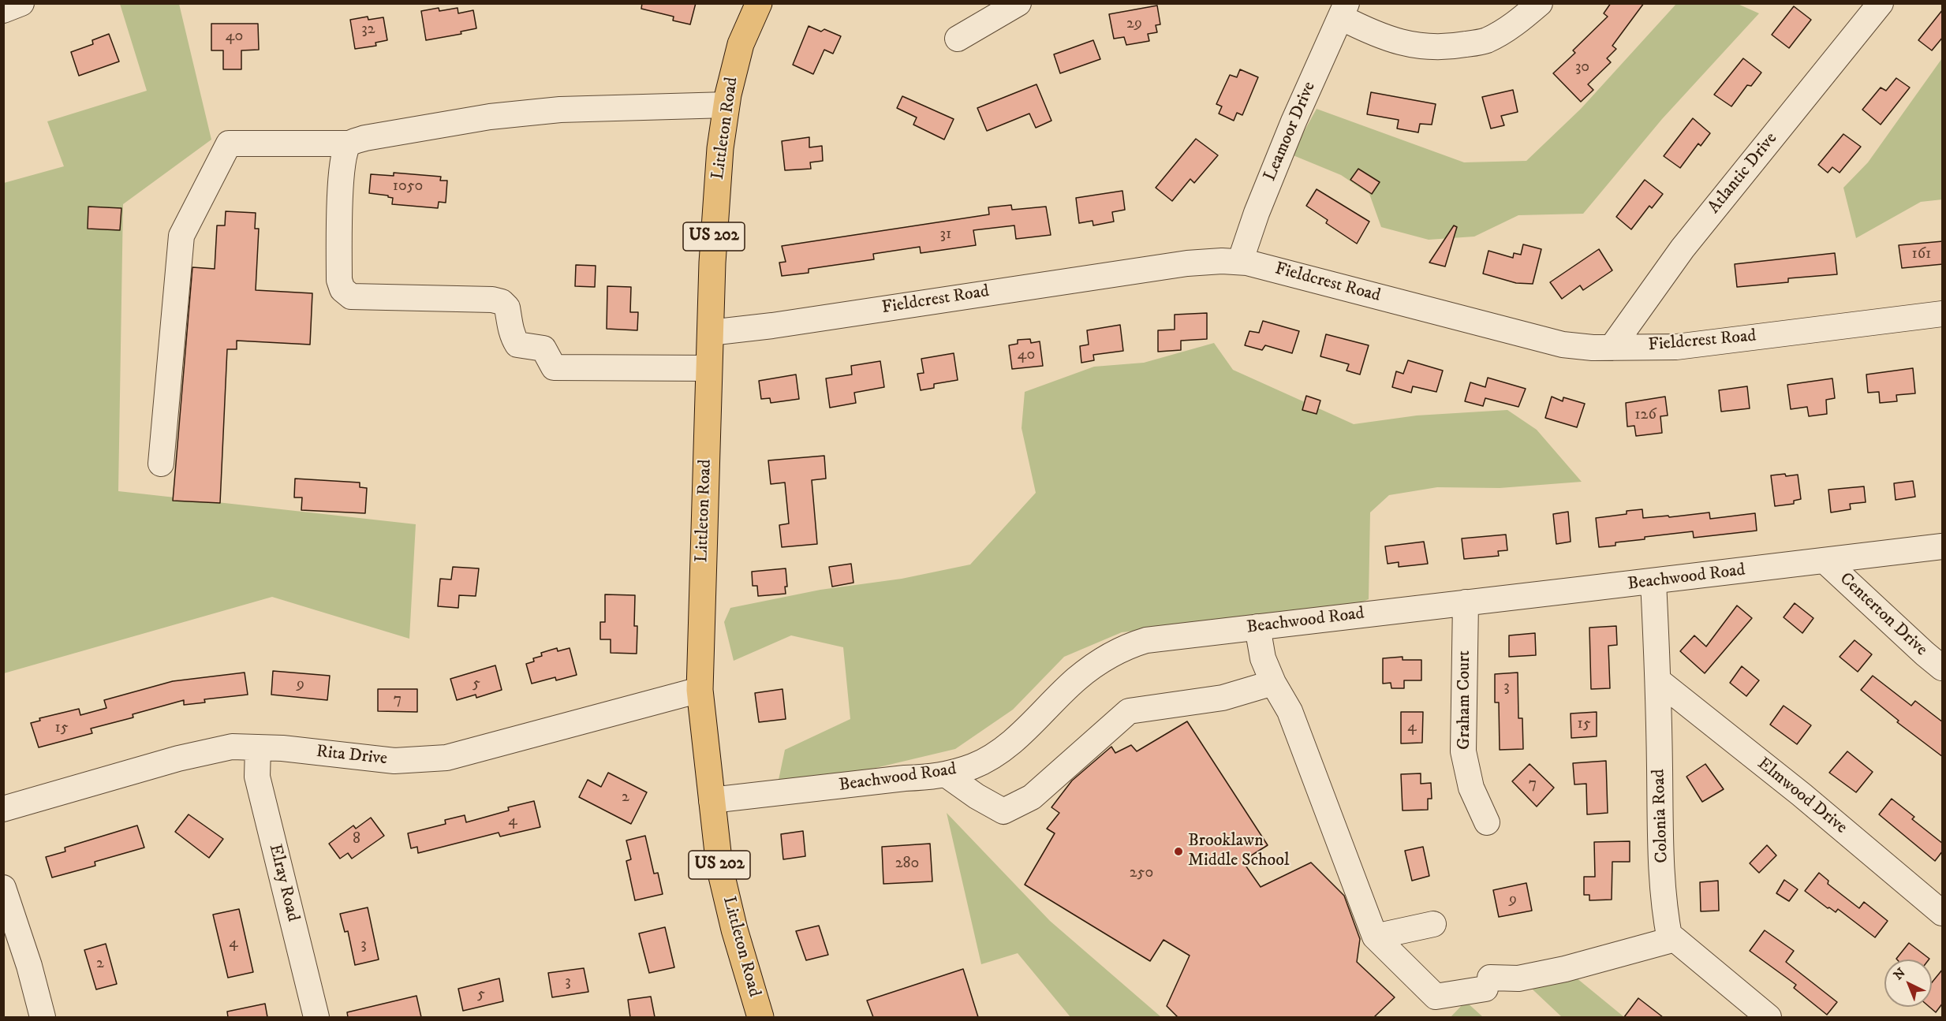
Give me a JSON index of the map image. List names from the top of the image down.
{
  "streets": {
    "main road": ["Littleton Road", "US 202"],
    "street": [
      "Leamoor Drive",
      "Atlantic Drive",
      "Fieldcrest Road",
      "Beachwood Road",
      "Centerton Drive",
      "Graham Court",
      "Rita Drive",
      "Elmwood Drive",
      "Colonia Road",
      "Elray Road"
    ]
  },
  "crossings": [
    ["Littleton Road", "Fieldcrest Road"],
    ["Littleton Road", "Beachwood Road"],
    ["Littleton Road", "Rita Drive"],
    ["Leamoor Drive", "Fieldcrest Road"],
    ["Atlantic Drive", "Fieldcrest Road"],
    ["Beachwood Road", "Centerton Drive"],
    ["Beachwood Road", "Graham Court"],
    ["Beachwood Road", "Colonia Road"],
    ["Rita Drive", "Elray Road"],
    ["Elmwood Drive", "Colonia Road"]
  ],
  "places": ["Brooklawn Middle School"],
  "house_numbers": [
    "29",
    "32",
    "40",
    "30",
    "1050",
    "31",
    "161",
    "40",
    "126",
    "5",
    "9",
    "3",
    "7",
    "15",
    "4",
    "15",
    "7",
    "2",
    "4",
    "8",
    "280",
    "250",
    "9",
    "4",
    "3",
    "2",
    "3",
    "5"
  ],
  "north": "top left"
}
